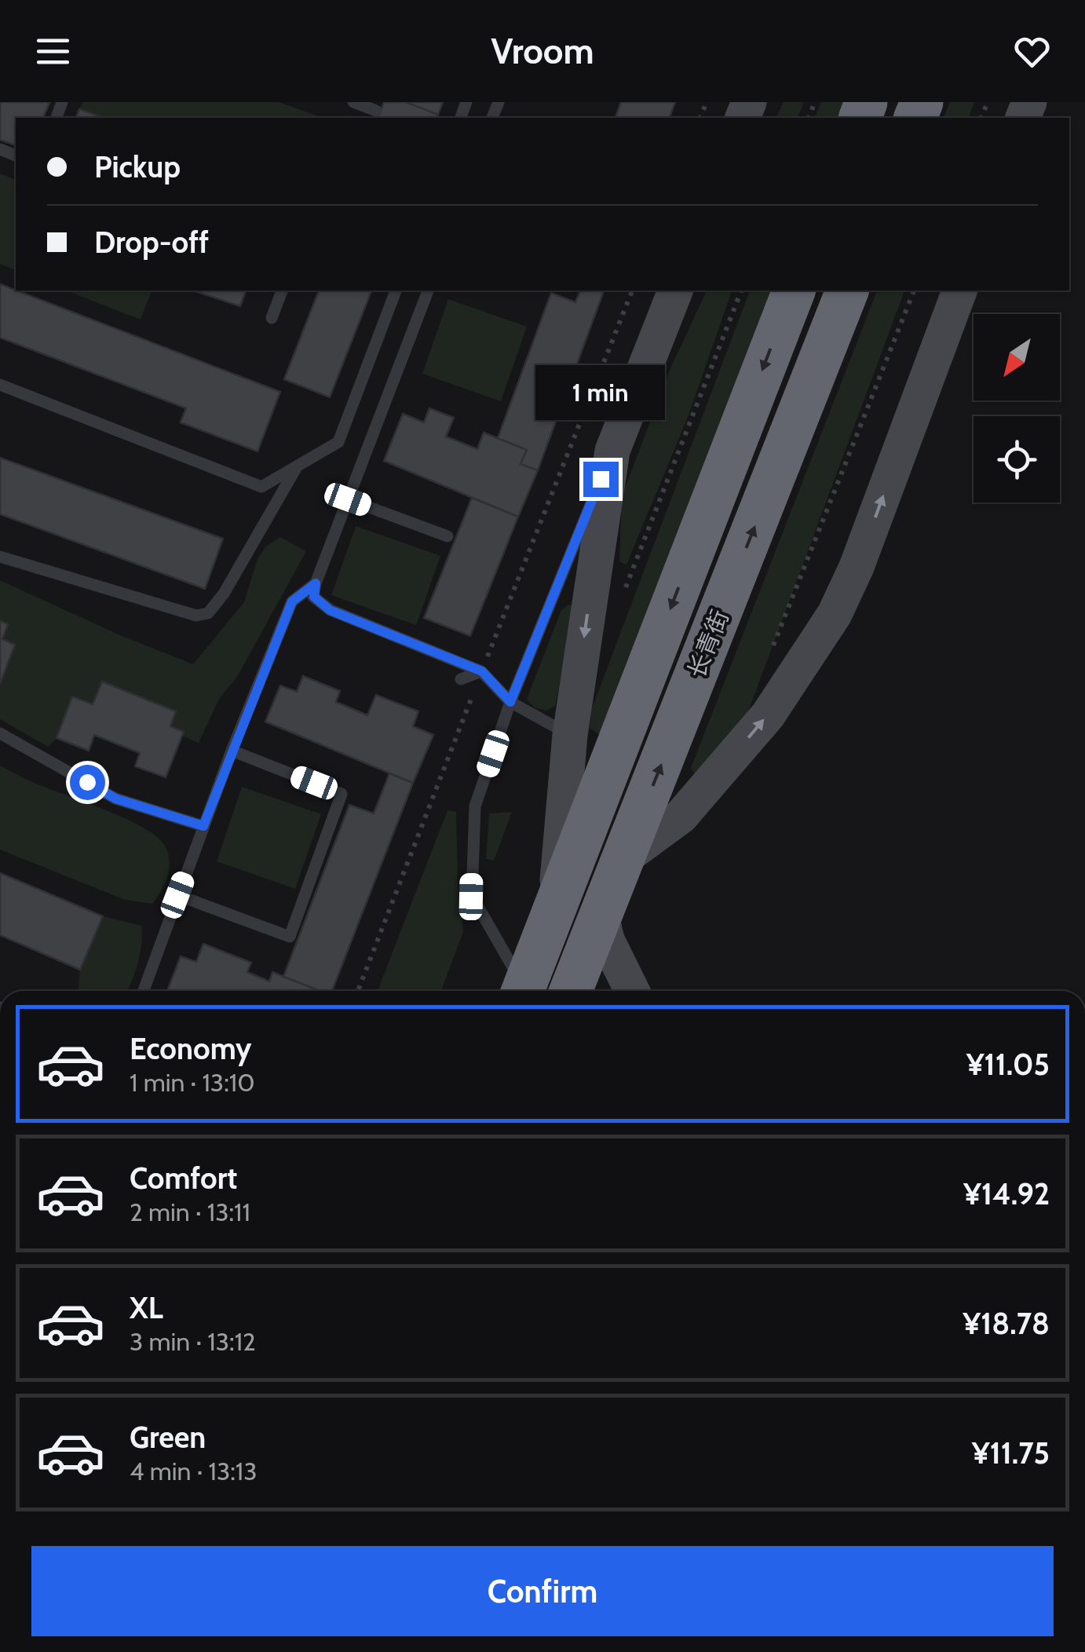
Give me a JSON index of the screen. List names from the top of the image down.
{
  "streets": {
    "highway": ["长青街"]
  },
  "north": "bottom left",
  "page": {
    "header": "Vroom",
    "banner": ["Pickup", "Drop-off"],
    "bubble": "1 min",
    "list": [
      {
        "name": "Economy",
        "note": "1 min · 13:10",
        "value": "¥11.05"
      },
      {
        "name": "Comfort",
        "note": "2 min · 13:11",
        "value": "¥14.92"
      },
      {
        "name": "XL",
        "note": "3 min · 13:12",
        "value": "¥18.78"
      },
      {
        "name": "Green",
        "note": "4 min · 13:13",
        "value": "¥11.75"
      }
    ],
    "buttons": "Confirm"
  }
}
